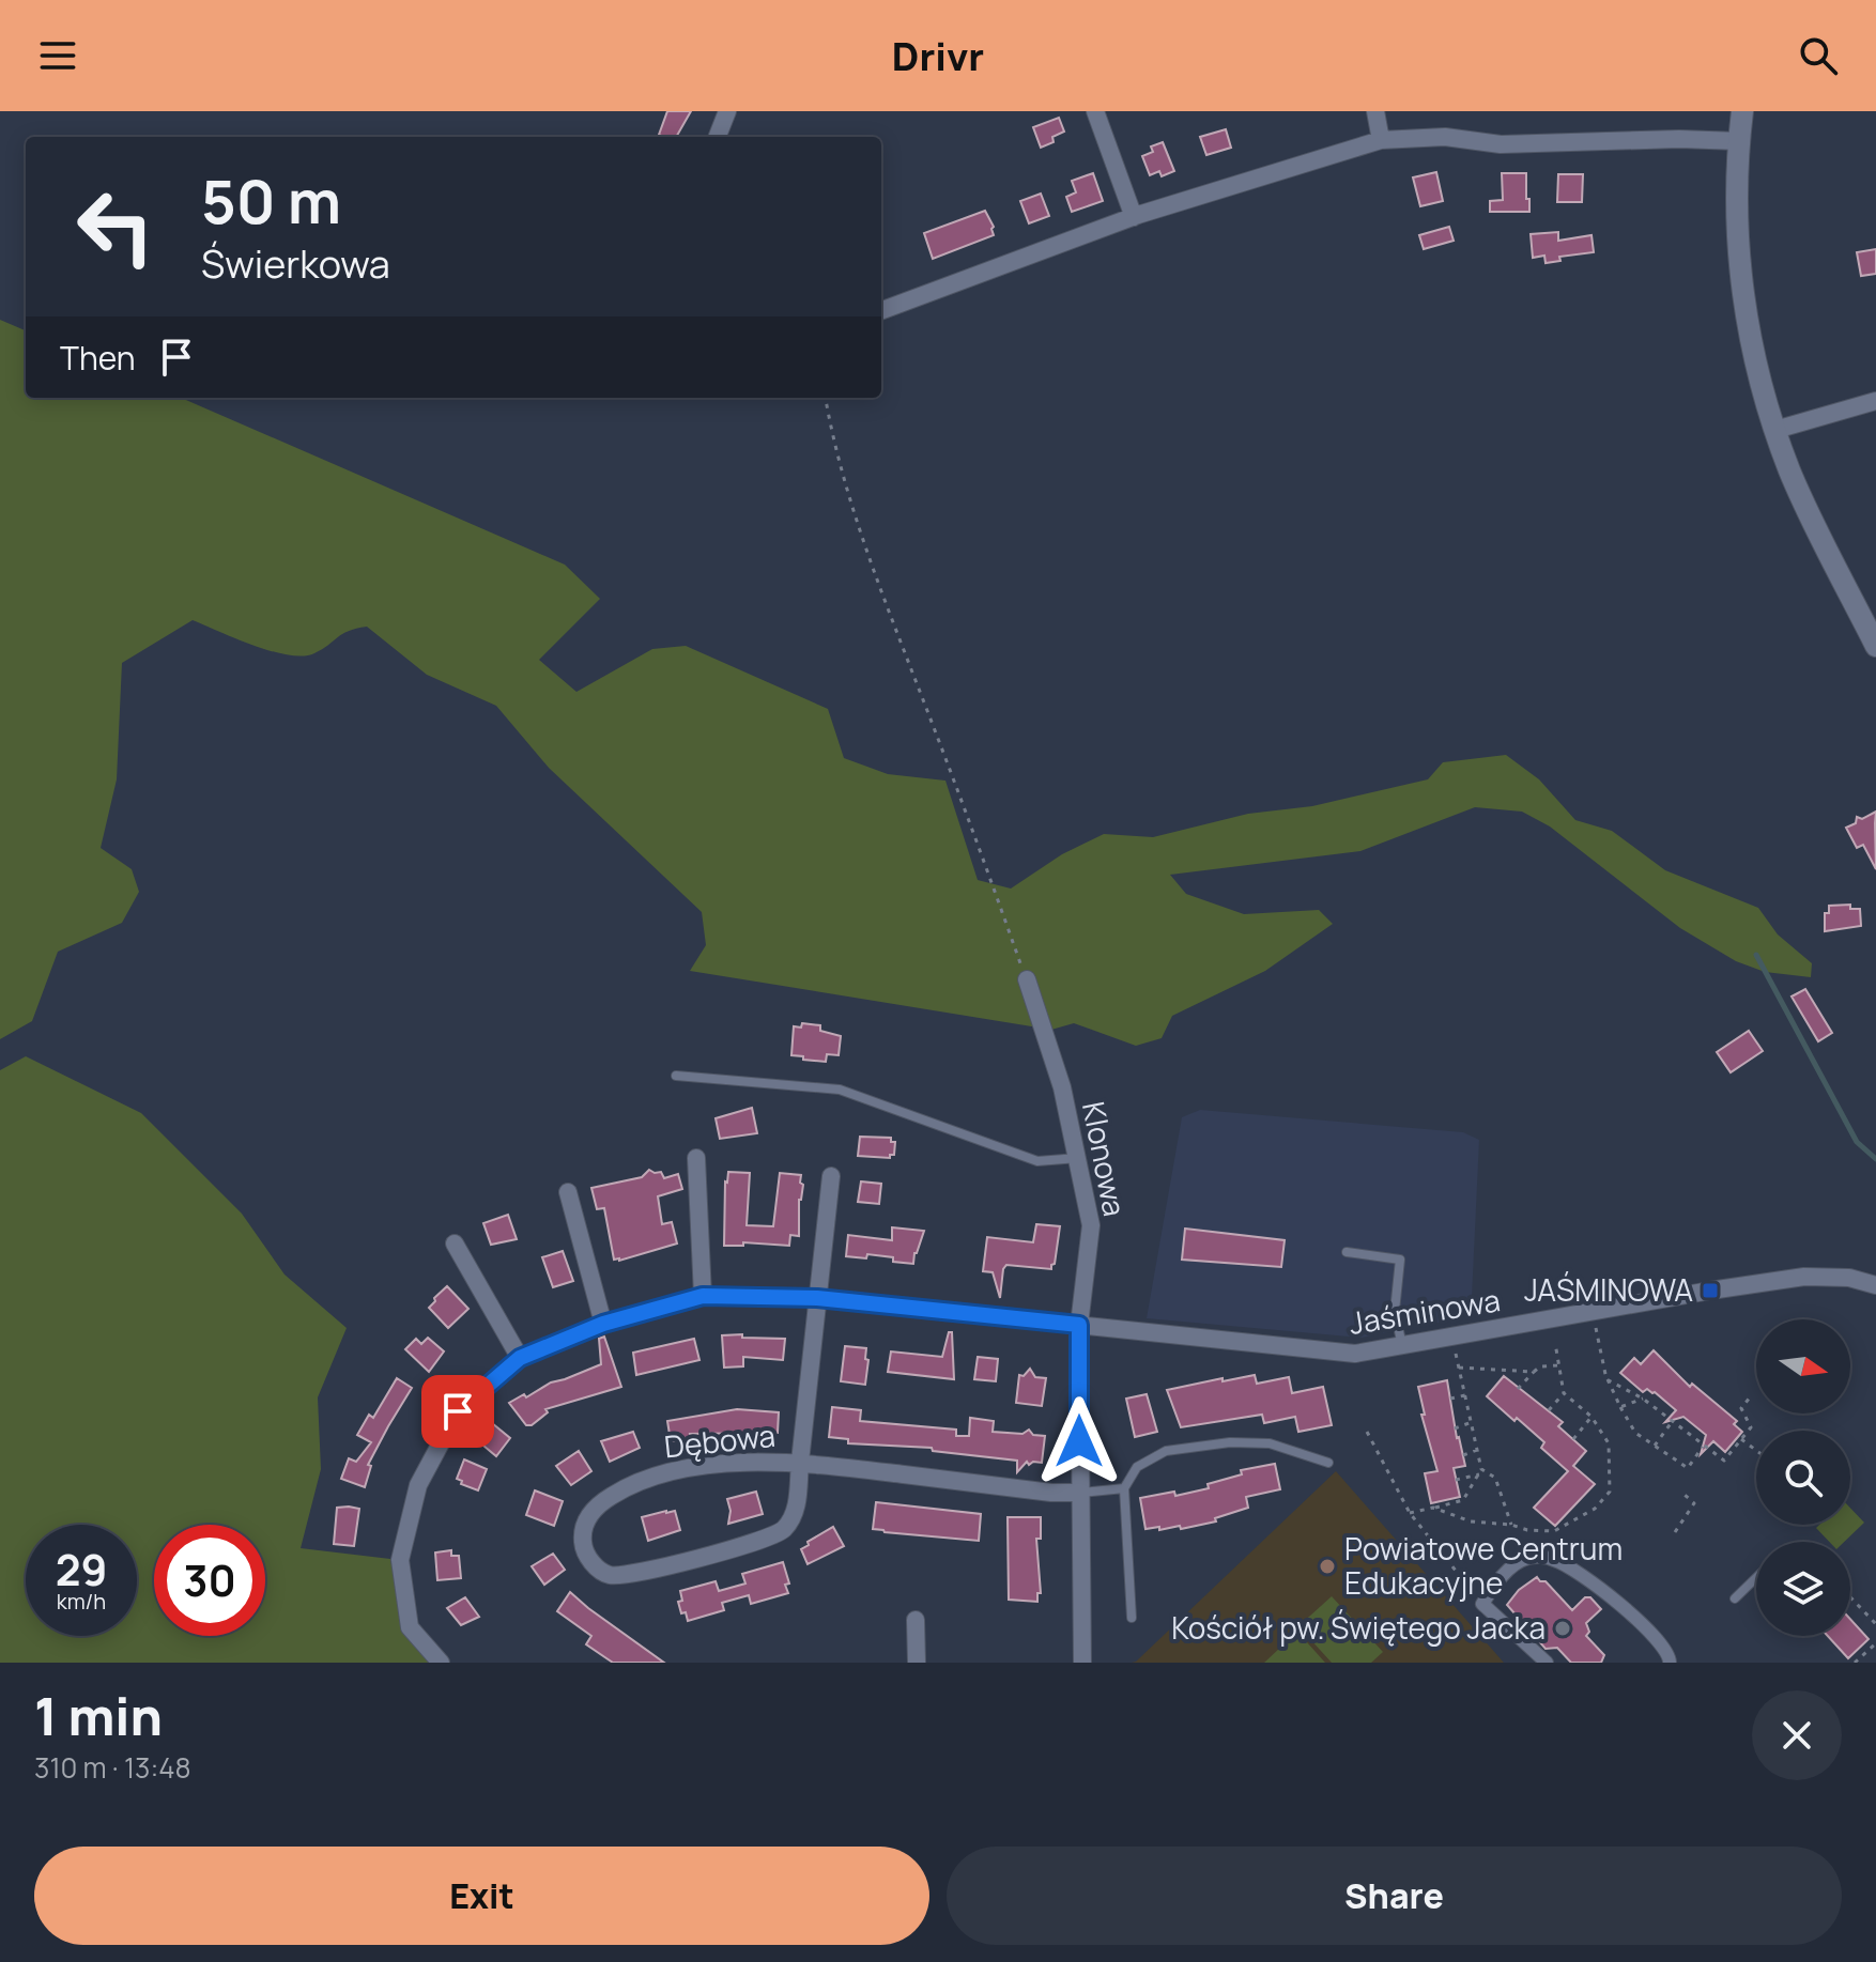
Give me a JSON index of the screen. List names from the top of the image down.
{
  "streets": {
    "street": ["Klonowa", "Jaśminowa", "Dębowa"]
  },
  "crossings": [
    ["Klonowa", "Jaśminowa"],
    ["Klonowa", "Dębowa"]
  ],
  "places": {
    "transit": ["JAŚMINOWA"],
    "other": ["Powiatowe Centrum Edukacyjne", "Kościół pw. Świętego Jacka"]
  },
  "north": "right",
  "page": {
    "header": "Drivr",
    "turn": ["50 m", "Świerkowa"],
    "then": "Then",
    "speed": "29 km/h",
    "limit": "30",
    "heading": ["1 min", "310 m · 13:48"],
    "buttons": ["Exit", "Share"]
  }
}
